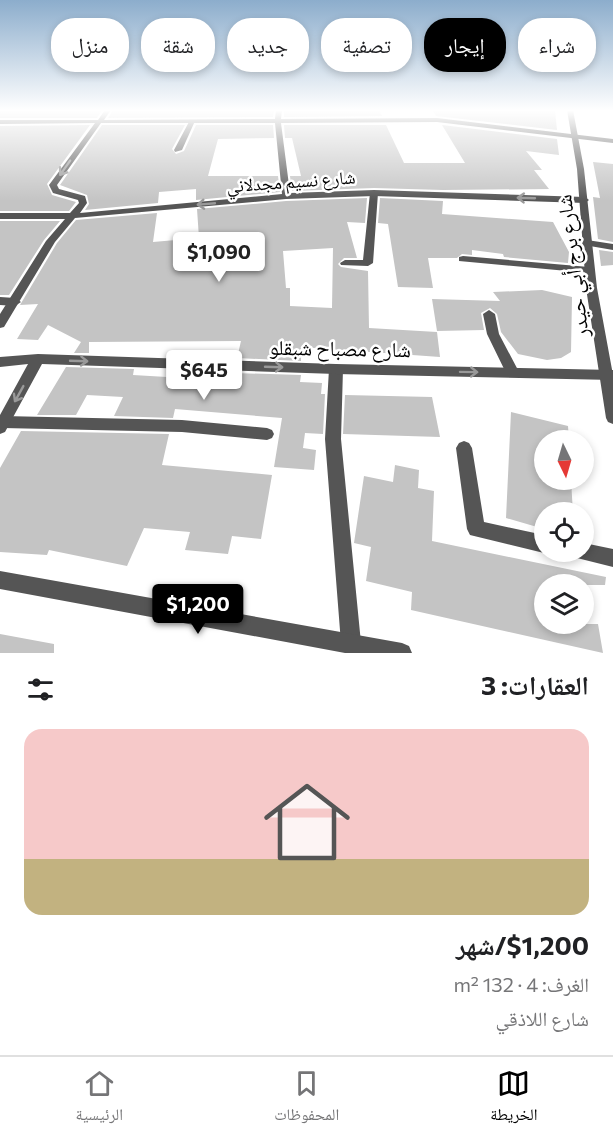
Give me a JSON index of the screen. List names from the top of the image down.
{
  "streets": {
    "street": ["شارع نسيم مجدلاني", "شارع برج أبي حيدر", "شارع مصباح شبقلو"]
  },
  "crossings": [
    ["شارع نسيم مجدلاني", "شارع برج أبي حيدر"],
    ["شارع برج أبي حيدر", "شارع مصباح شبقلو"]
  ],
  "one_way": ["شارع نسيم مجدلاني"],
  "north": "bottom",
  "page": {
    "chip": [
      "شراء",
      "إيجار",
      "تصفية",
      "جديد",
      "شقة",
      "منزل"
    ],
    "price": ["$1,090", "$645", "$1,200"],
    "heading": "العقارات: 3",
    "list": [
      {
        "name": "$1,200/شهر",
        "note": "الغرف: 4 · 132 m² · شارع اللاذقي"
      }
    ],
    "tabs": ["الخريطة", "المحفوظات", "الرئيسية"]
  }
}
